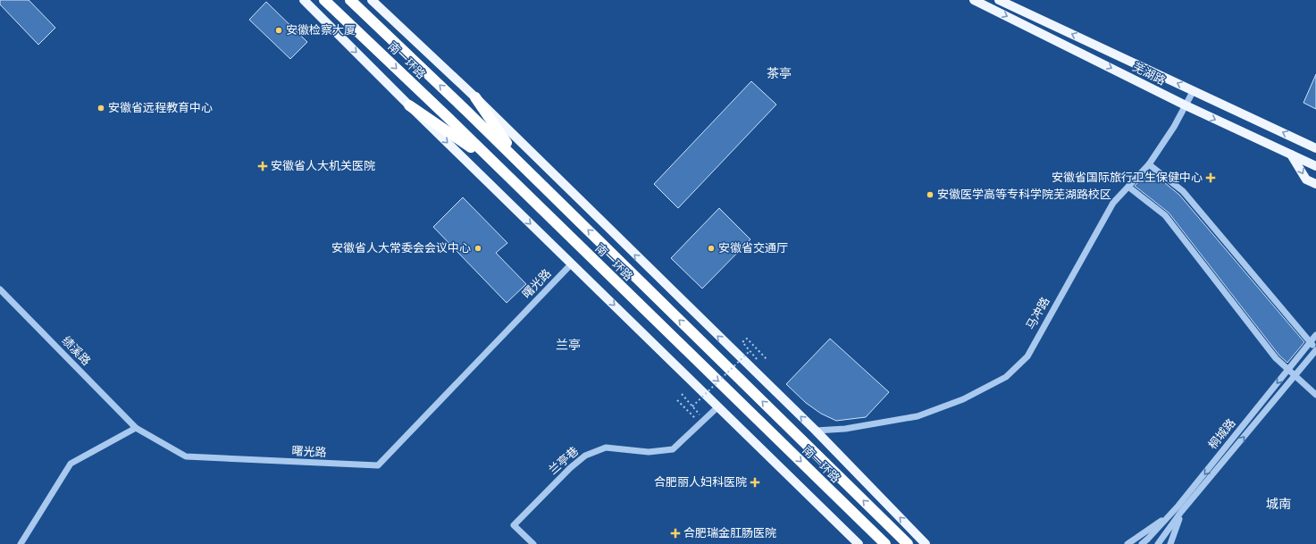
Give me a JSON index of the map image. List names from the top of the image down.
{
  "streets": {
    "highway": ["南一环路"],
    "main road": ["芜湖路"],
    "street": [
      "曙光路",
      "马冲路",
      "绩溪路",
      "桐城路",
      "兰亭巷"
    ]
  },
  "crossings": [
    ["芜湖路", "马冲路"],
    ["曙光路", "绩溪路"]
  ],
  "districts": ["茶亭", "兰亭", "城南"],
  "places": {
    "other": [
      "安徽检察大厦",
      "安徽省远程教育中心",
      "安徽医学高等专科学院芜湖路校区",
      "安徽省人大常委会会议中心",
      "安徽省交通厅"
    ],
    "health": [
      "安徽省人大机关医院",
      "安徽省国际旅行卫生保健中心",
      "合肥丽人妇科医院",
      "合肥瑞金肛肠医院"
    ]
  }
}
